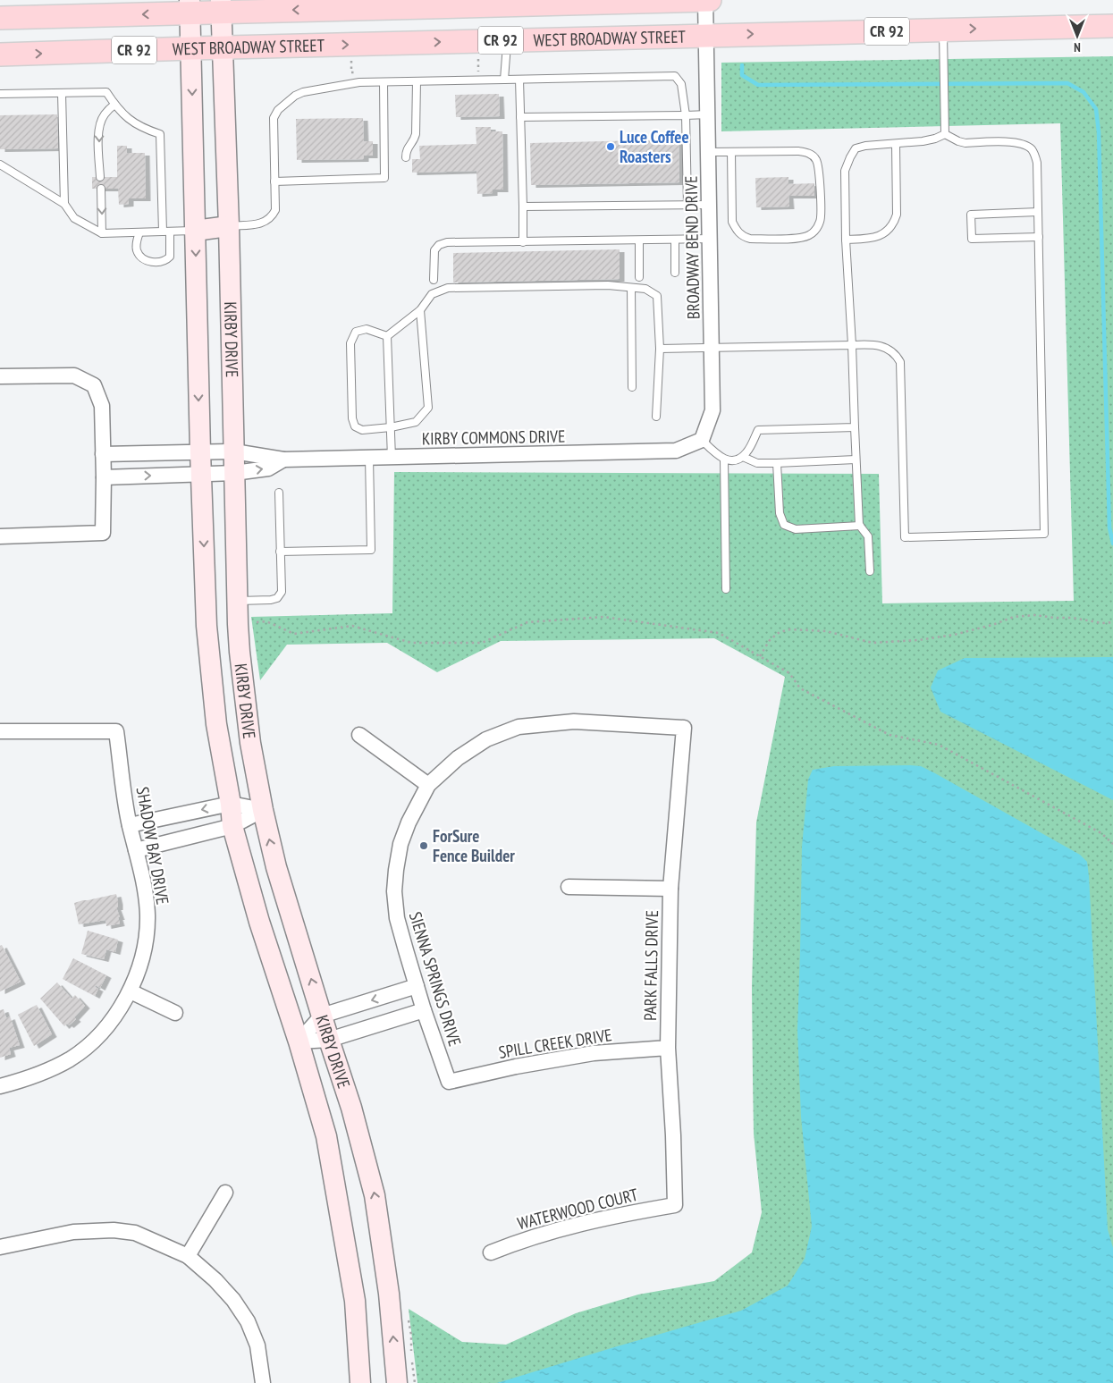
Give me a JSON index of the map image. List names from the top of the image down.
{
  "streets": {
    "main road": ["CR 92", "WEST BROADWAY STREET", "KIRBY DRIVE"],
    "street": [
      "BROADWAY BEND DRIVE",
      "KIRBY COMMONS DRIVE",
      "SHADOW BAY DRIVE",
      "PARK FALLS DRIVE",
      "SIENNA SPRINGS DRIVE",
      "SPILL CREEK DRIVE",
      "WATERWOOD COURT"
    ]
  },
  "crossings": [
    ["WEST BROADWAY STREET", "BROADWAY BEND DRIVE"],
    ["WEST BROADWAY STREET", "KIRBY DRIVE"],
    ["BROADWAY BEND DRIVE", "KIRBY COMMONS DRIVE"],
    ["KIRBY DRIVE", "KIRBY COMMONS DRIVE"],
    ["PARK FALLS DRIVE", "SIENNA SPRINGS DRIVE"],
    ["PARK FALLS DRIVE", "SPILL CREEK DRIVE"],
    ["PARK FALLS DRIVE", "WATERWOOD COURT"],
    ["SIENNA SPRINGS DRIVE", "SPILL CREEK DRIVE"]
  ],
  "places": ["Luce Coffee Roasters", "ForSure Fence Builder"],
  "north": "bottom"
}
